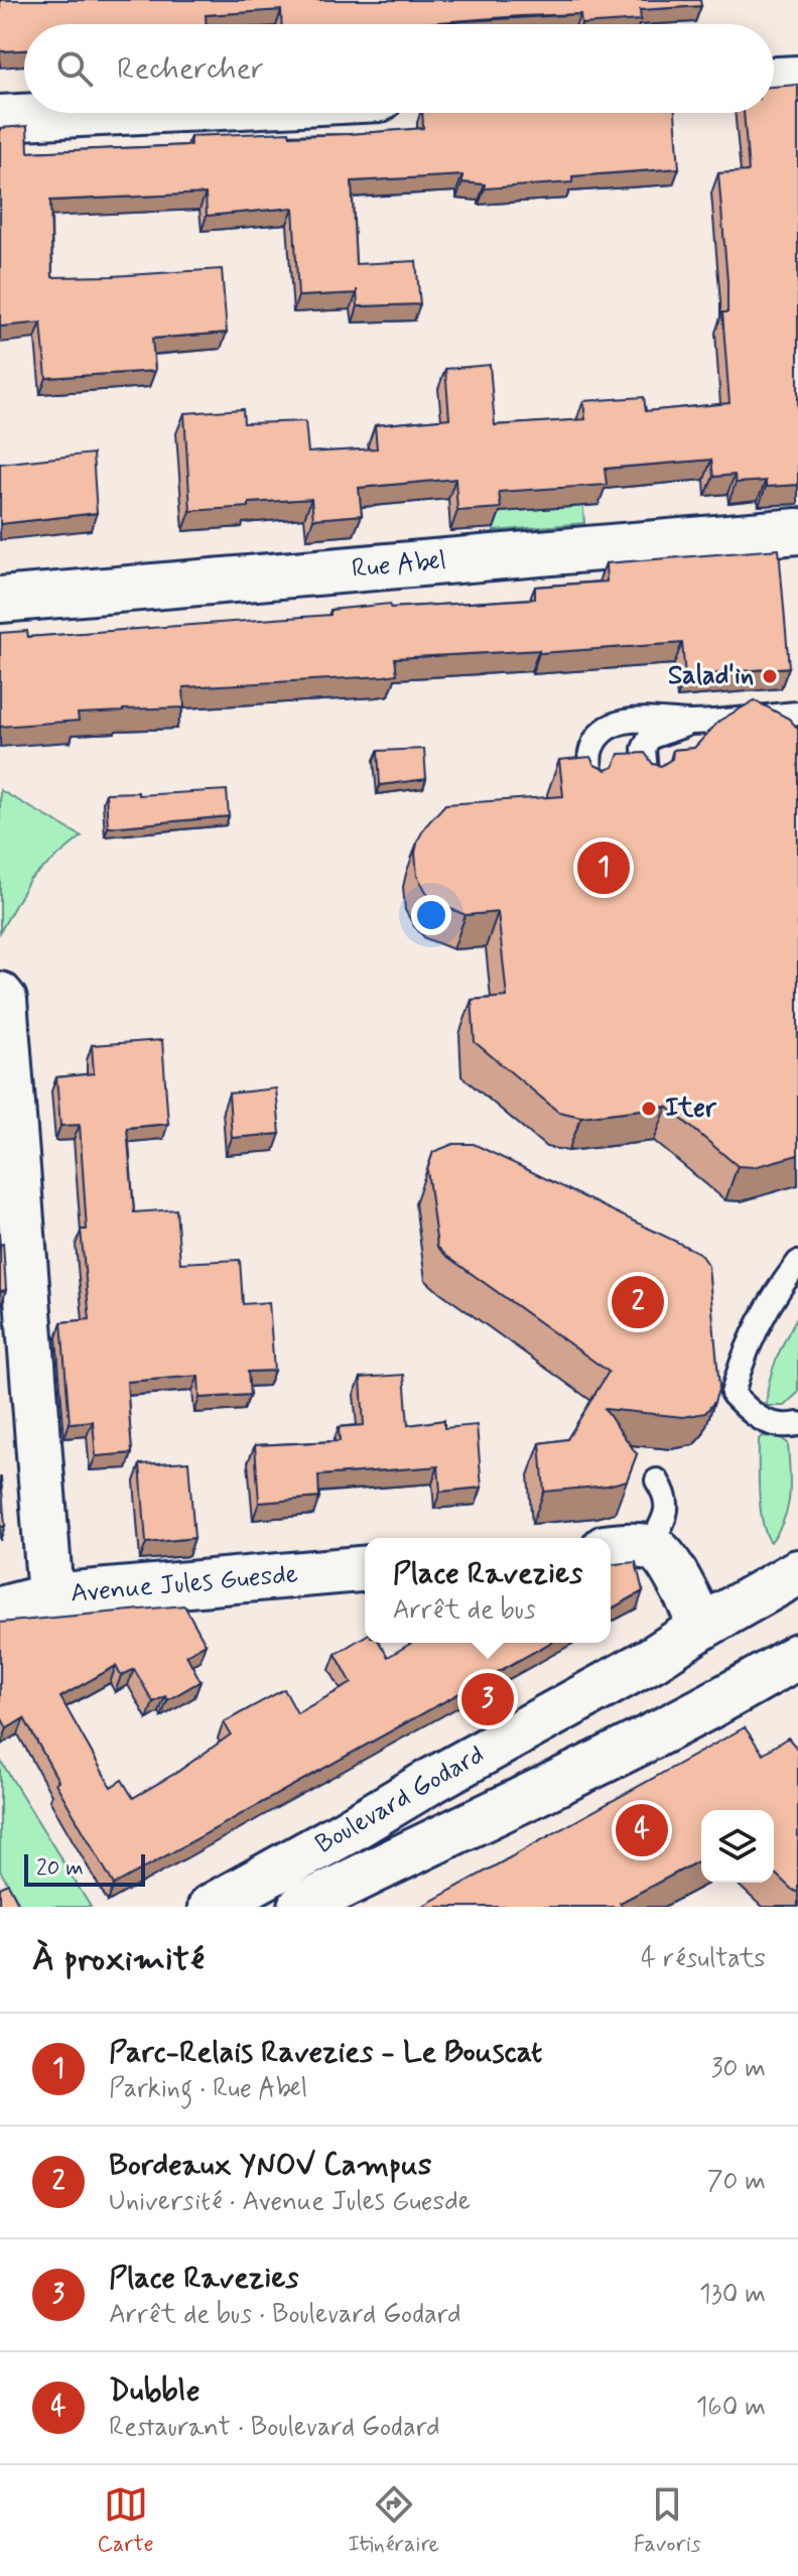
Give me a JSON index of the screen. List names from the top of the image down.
{
  "streets": {
    "street": ["Rue Abel", "Avenue Jules Guesde", "Boulevard Godard"]
  },
  "places": ["Salad'in", "Iter"],
  "scale_bar": "20 m",
  "page": {
    "search": "Rechercher",
    "pins": [
      "1",
      "2",
      "3",
      "4"
    ],
    "popup": ["Place Ravezies", "Arrêt de bus"],
    "scale": "20 m",
    "heading": ["À proximité", "4 résultats"],
    "list": [
      {
        "mark": "1",
        "name": "Parc-Relais Ravezies - Le Bouscat",
        "note": "Parking · Rue Abel",
        "value": "30 m"
      },
      {
        "mark": "2",
        "name": "Bordeaux YNOV Campus",
        "note": "Université · Avenue Jules Guesde",
        "value": "70 m"
      },
      {
        "mark": "3",
        "name": "Place Ravezies",
        "note": "Arrêt de bus · Boulevard Godard",
        "value": "130 m"
      },
      {
        "mark": "4",
        "name": "Dubble",
        "note": "Restaurant · Boulevard Godard",
        "value": "160 m"
      }
    ],
    "nav": ["Carte", "Itinéraire", "Favoris"]
  }
}
